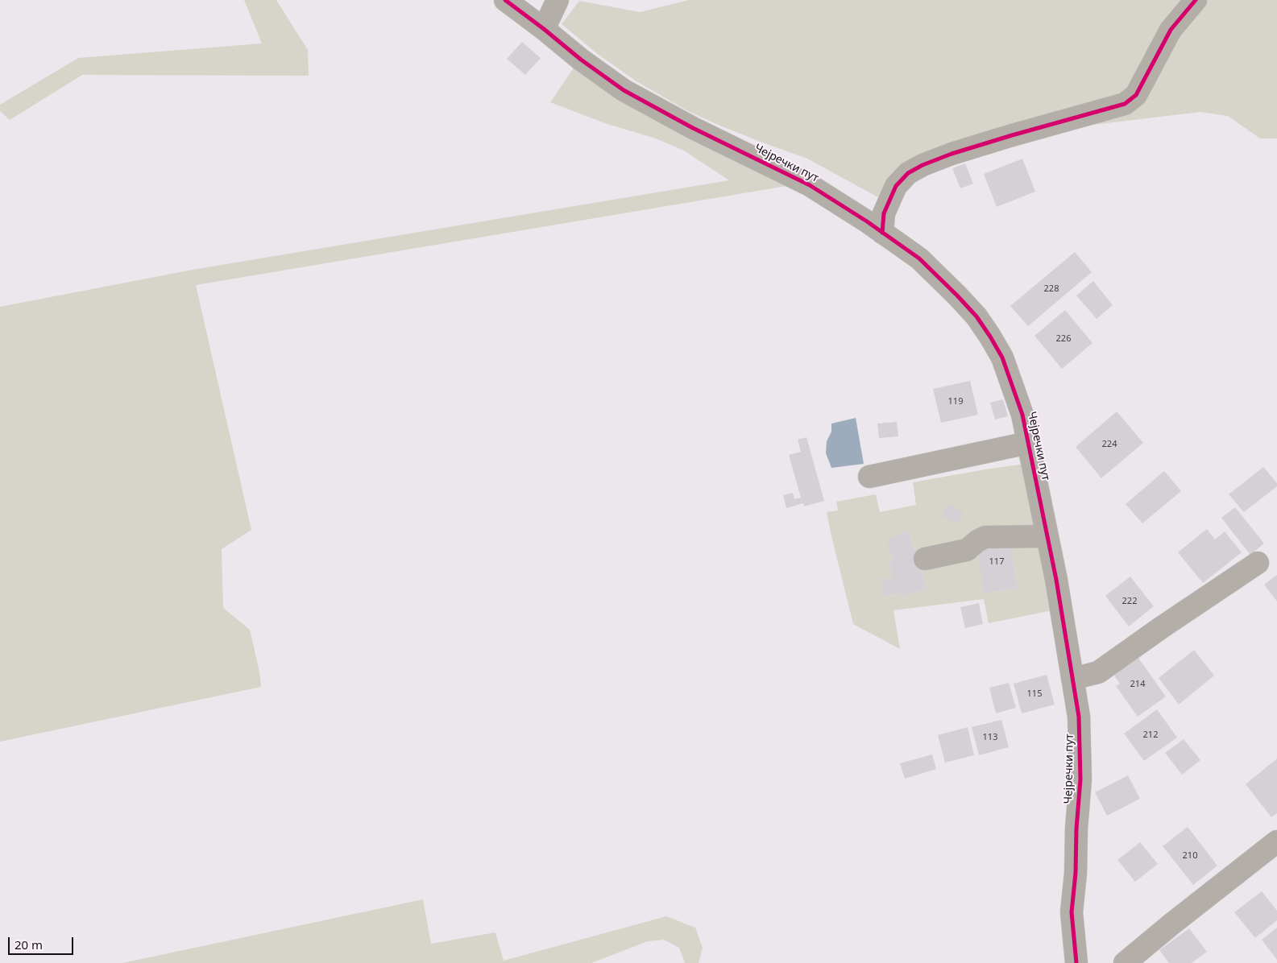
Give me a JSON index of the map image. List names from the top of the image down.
{
  "streets": {
    "street": ["Чејречки пут"]
  },
  "house_numbers": [
    "228",
    "226",
    "119",
    "224",
    "117",
    "222",
    "214",
    "115",
    "212",
    "113",
    "210"
  ],
  "scale_bar": "20 m"
}
